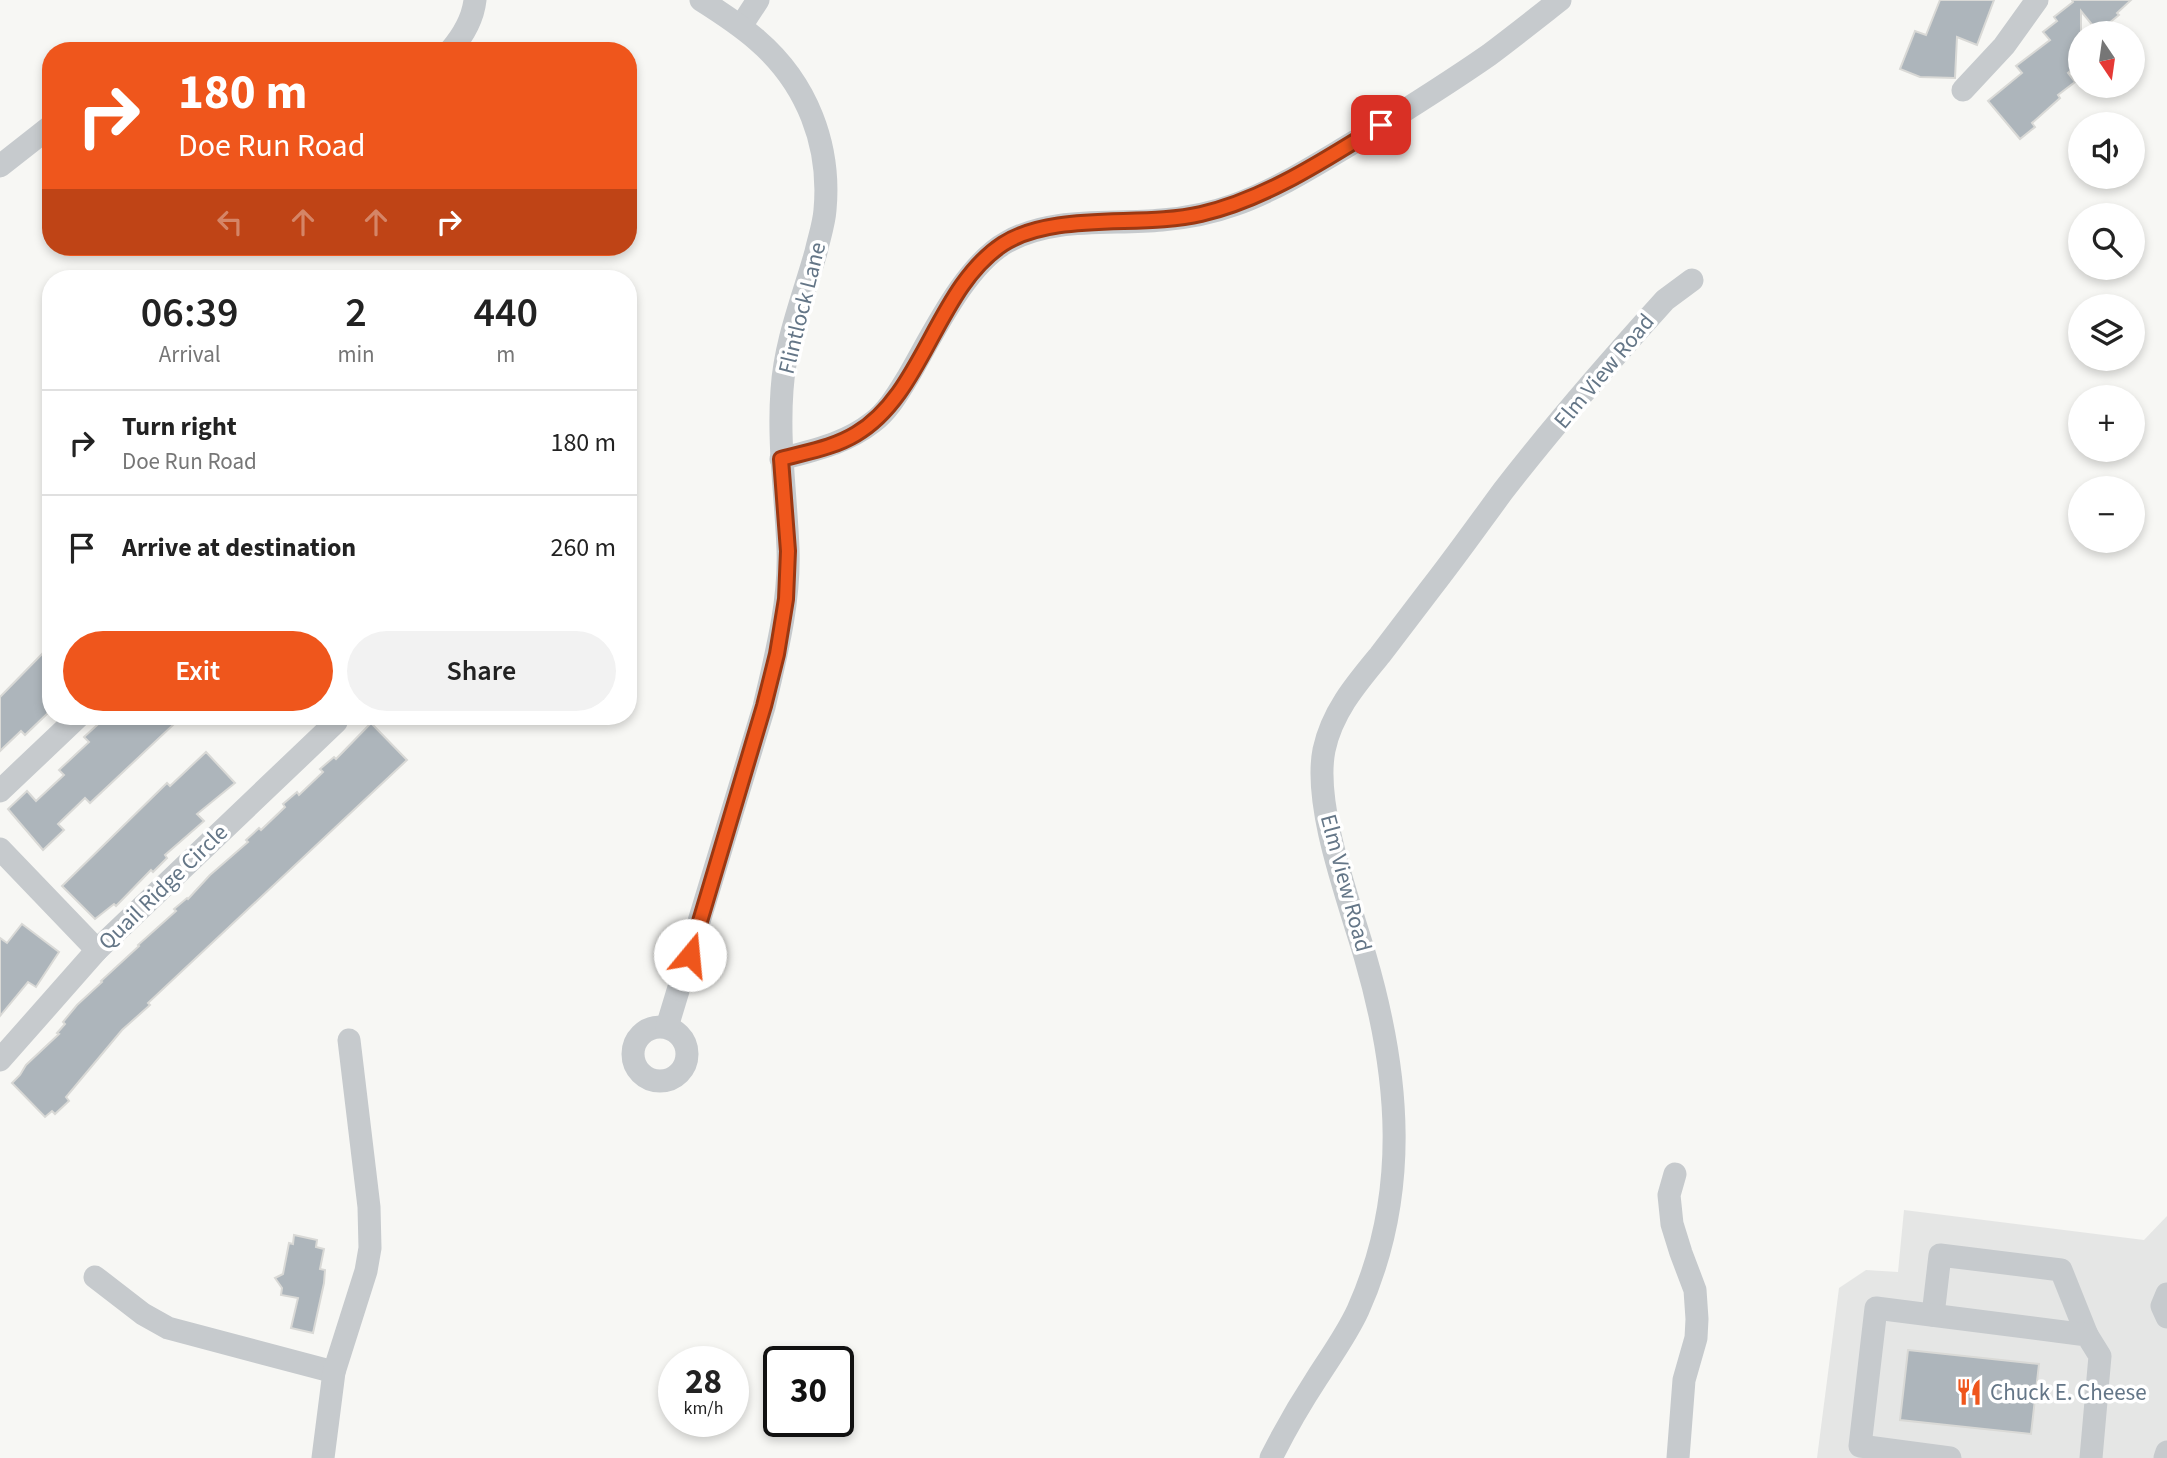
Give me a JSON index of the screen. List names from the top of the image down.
{
  "streets": {
    "street": ["Flintlock Lane", "Elm View Road", "Quail Ridge Circle"]
  },
  "places": {
    "restaurant": ["Chuck E. Cheese"]
  },
  "north": "bottom",
  "page": {
    "map_buttons": ["+", "−"],
    "turn": ["180 m", "Doe Run Road"],
    "eta": [
      "06:39",
      "Arrival",
      "2",
      "min",
      "440",
      "m"
    ],
    "list": [
      {
        "name": "Turn right",
        "note": "Doe Run Road",
        "value": "180 m"
      },
      {
        "name": "Arrive at destination",
        "value": "260 m"
      }
    ],
    "buttons": ["Exit", "Share"],
    "speed": "28 km/h",
    "limit": "30"
  }
}
